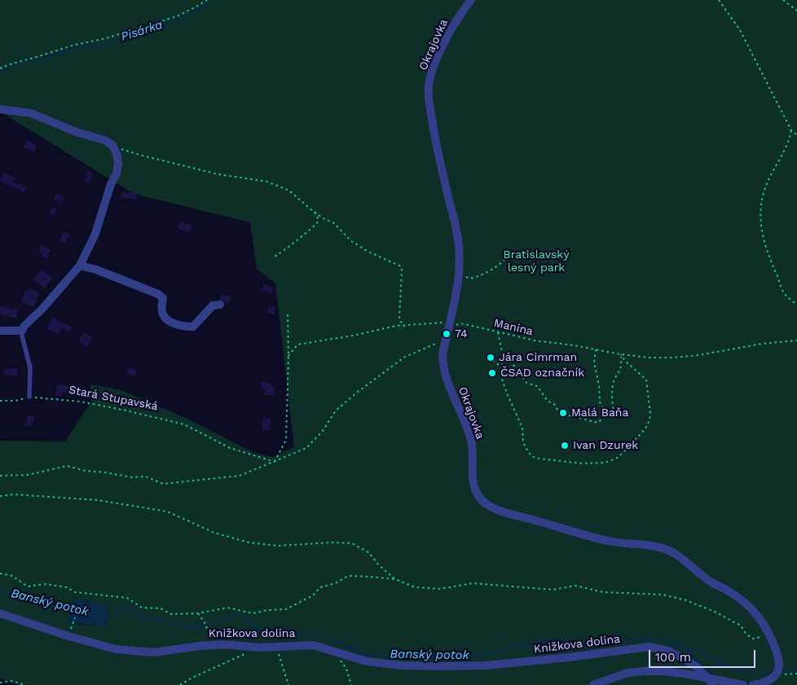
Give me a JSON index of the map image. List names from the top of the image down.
{
  "streets": {
    "street": ["Okrajovka", "Knižkova dolina"],
    "path": ["Manina", "Stará Stupavská"]
  },
  "crossings": [
    ["Okrajovka", "Manina"],
    ["Manina", "Stará Stupavská"]
  ],
  "water": ["Pisárka", "Banský potok"],
  "parks": ["Bratislavský lesný park"],
  "places": [
    "74",
    "Jára Cimrman",
    "ČSAD označník",
    "Malá Baňa",
    "Ivan Dzurek"
  ],
  "scale_bar": "100 m"
}
